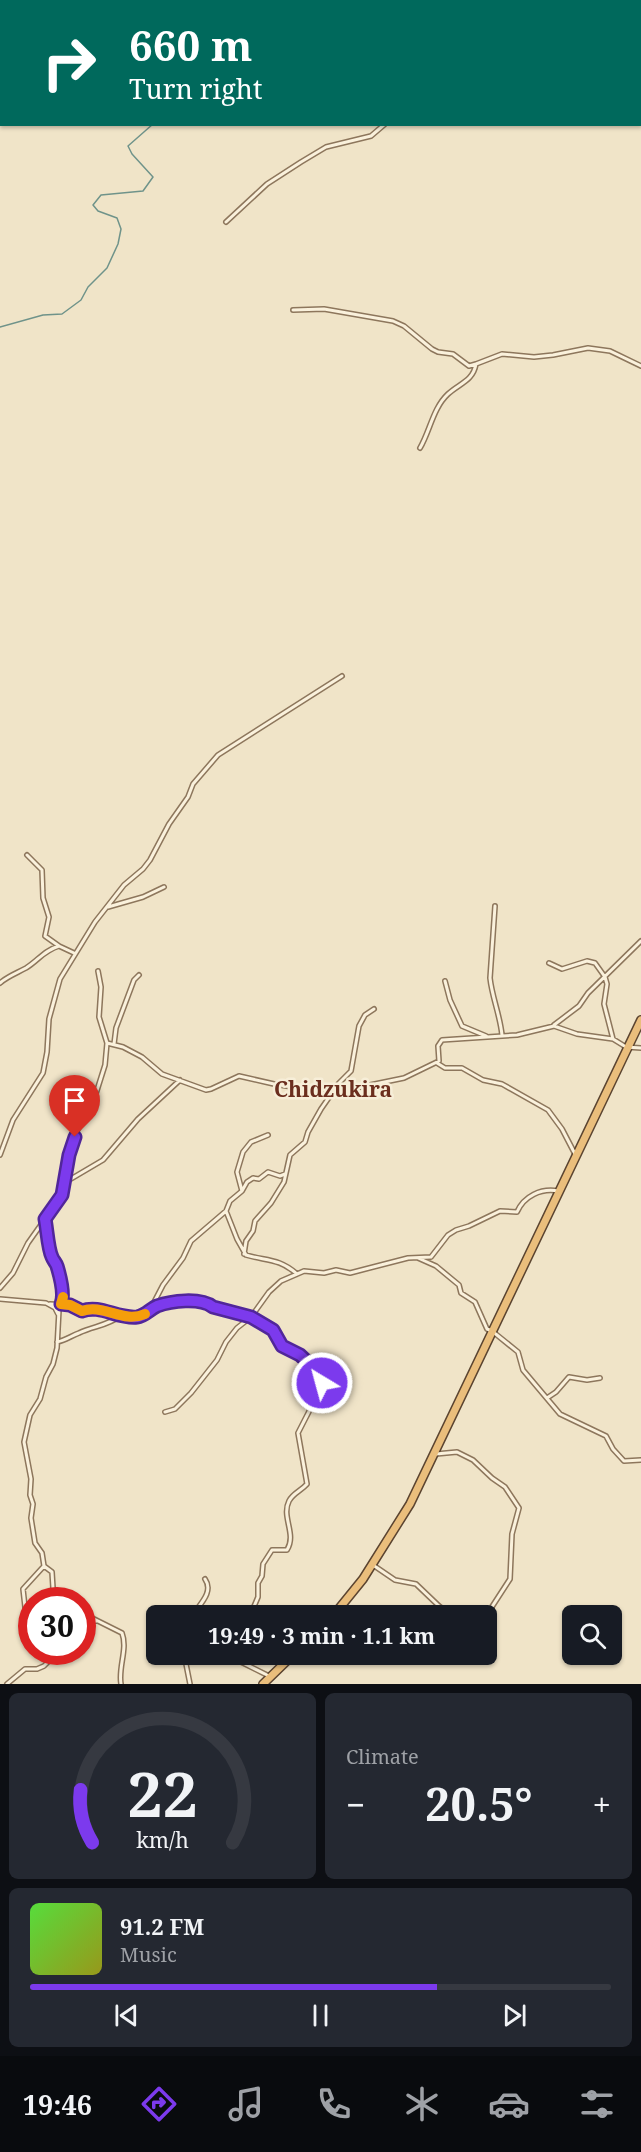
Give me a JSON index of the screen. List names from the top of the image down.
{
  "districts": ["Chidzukira"],
  "page": {
    "turn": ["660 m", "Turn right"],
    "limit": "30",
    "trip": "19:49 · 3 min · 1.1 km",
    "tile": "Climate",
    "heat": ["−", "20.5°", "+"],
    "song": ["91.2 FM", "Music"],
    "tabs": "19:46",
    "gauge": ["22", "km/h"]
  }
}
